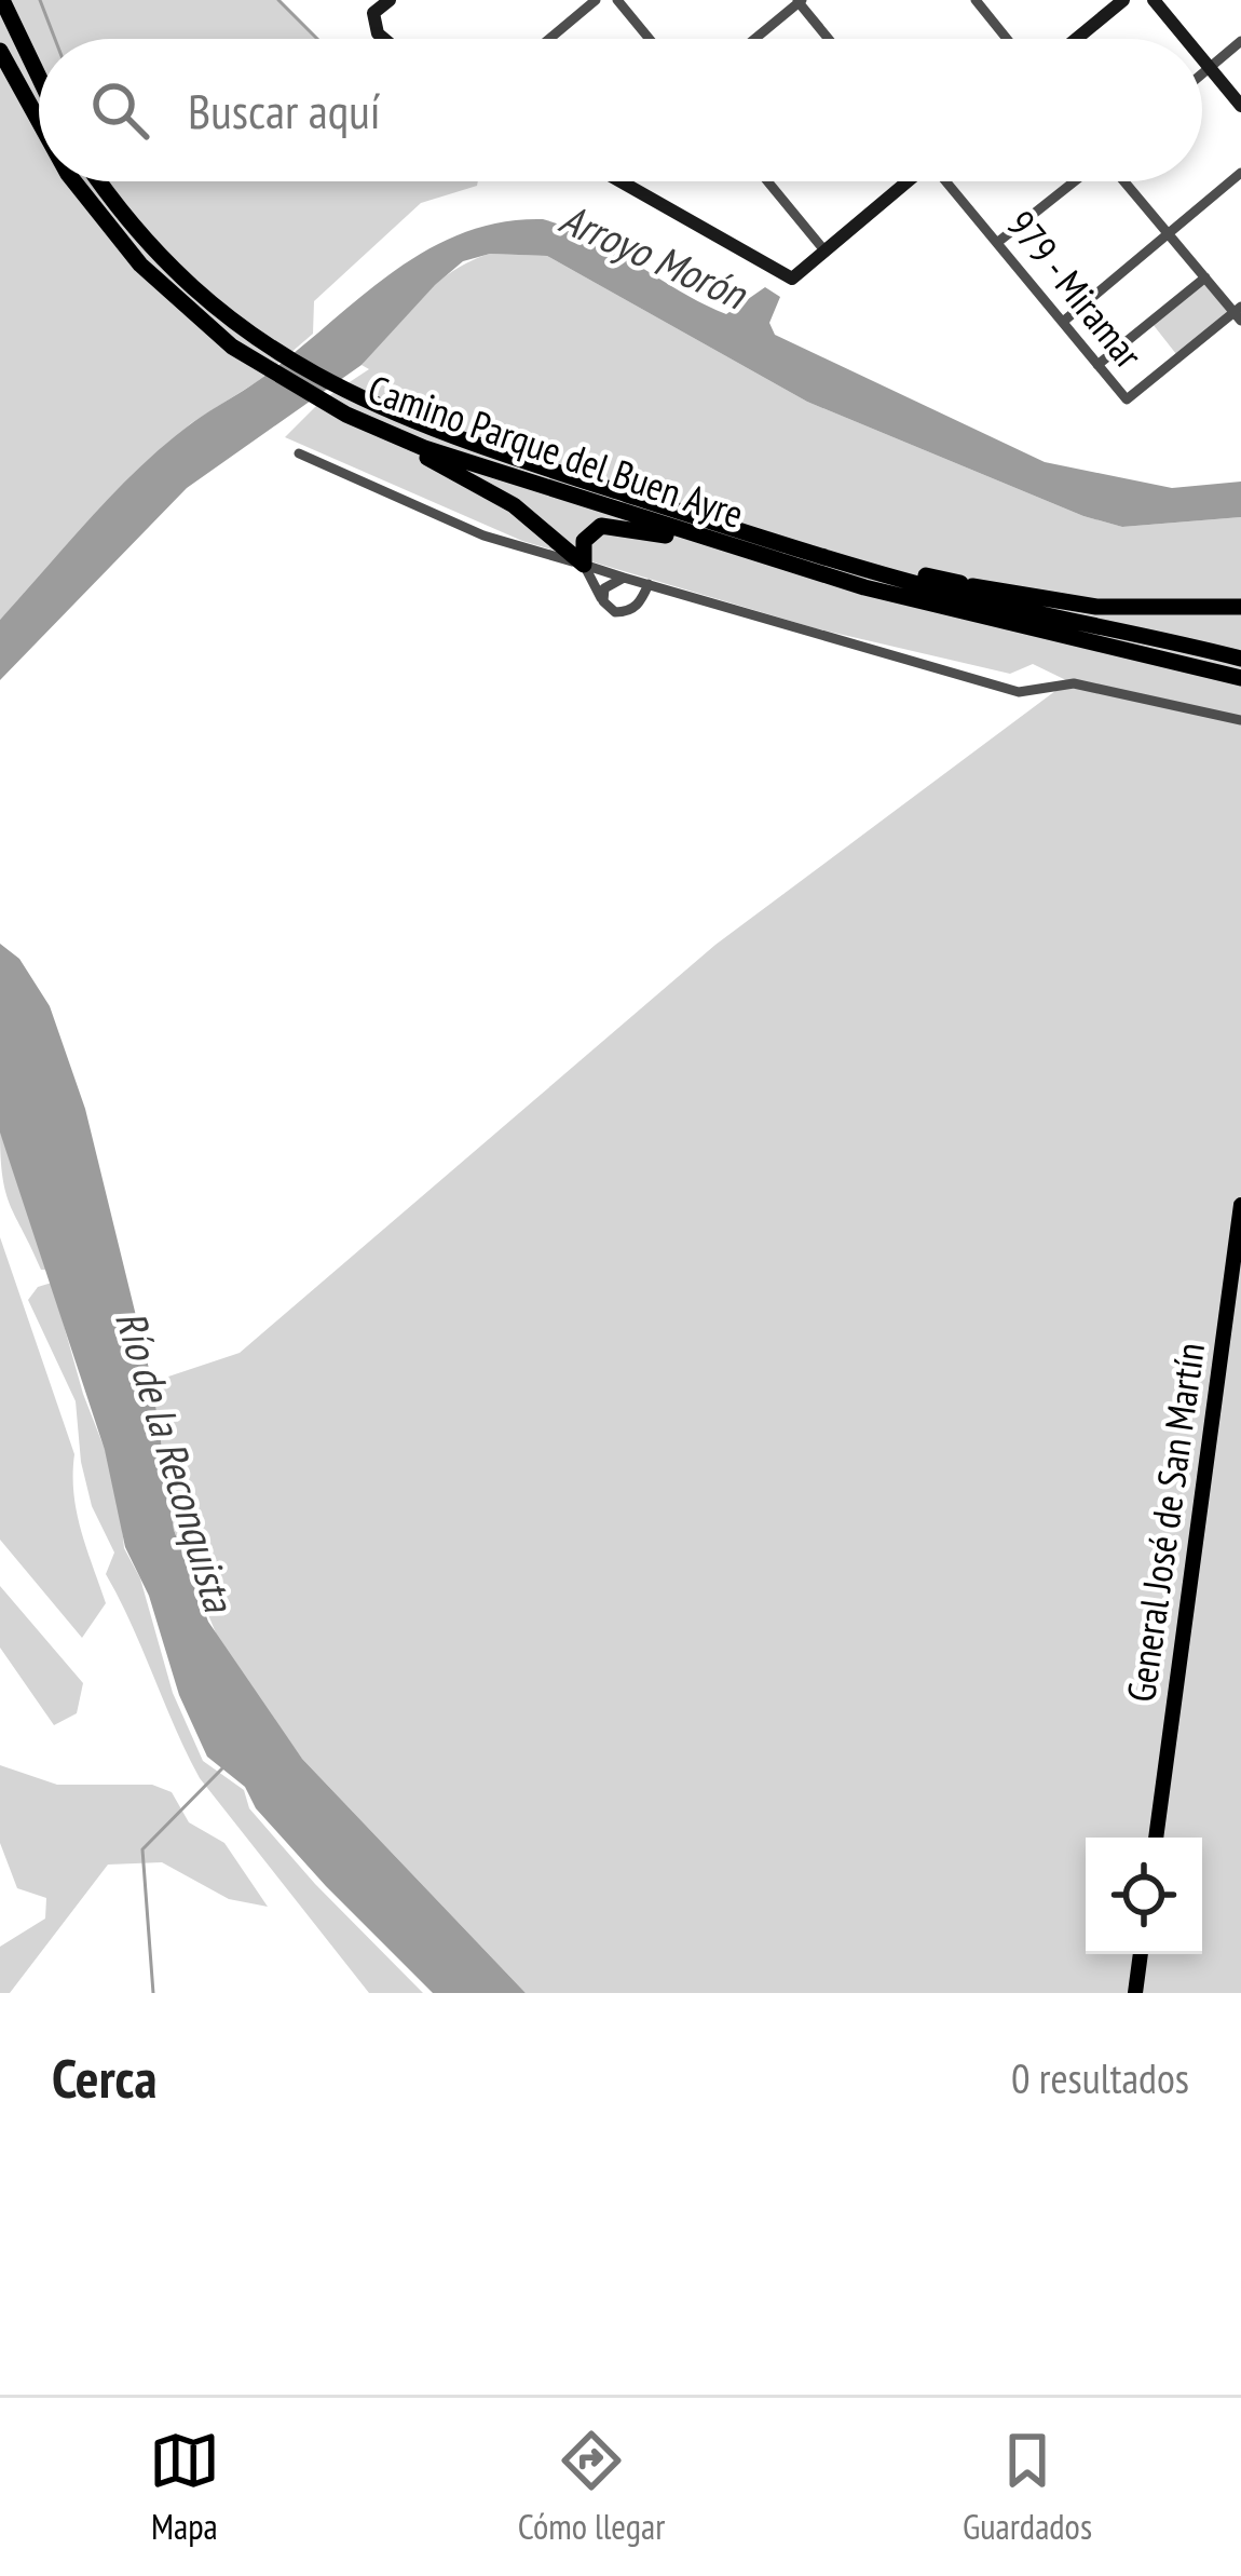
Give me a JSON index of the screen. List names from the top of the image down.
{
  "streets": {
    "highway": ["Camino Parque del Buen Ayre"],
    "main road": ["General José de San Martín"],
    "street": ["979 - Miramar"]
  },
  "water": ["Arroyo Morón", "Río de la Reconquista"],
  "page": {
    "search": "Buscar aquí",
    "heading": ["Cerca", "0 resultados"],
    "nav": ["Mapa", "Cómo llegar", "Guardados"]
  }
}
